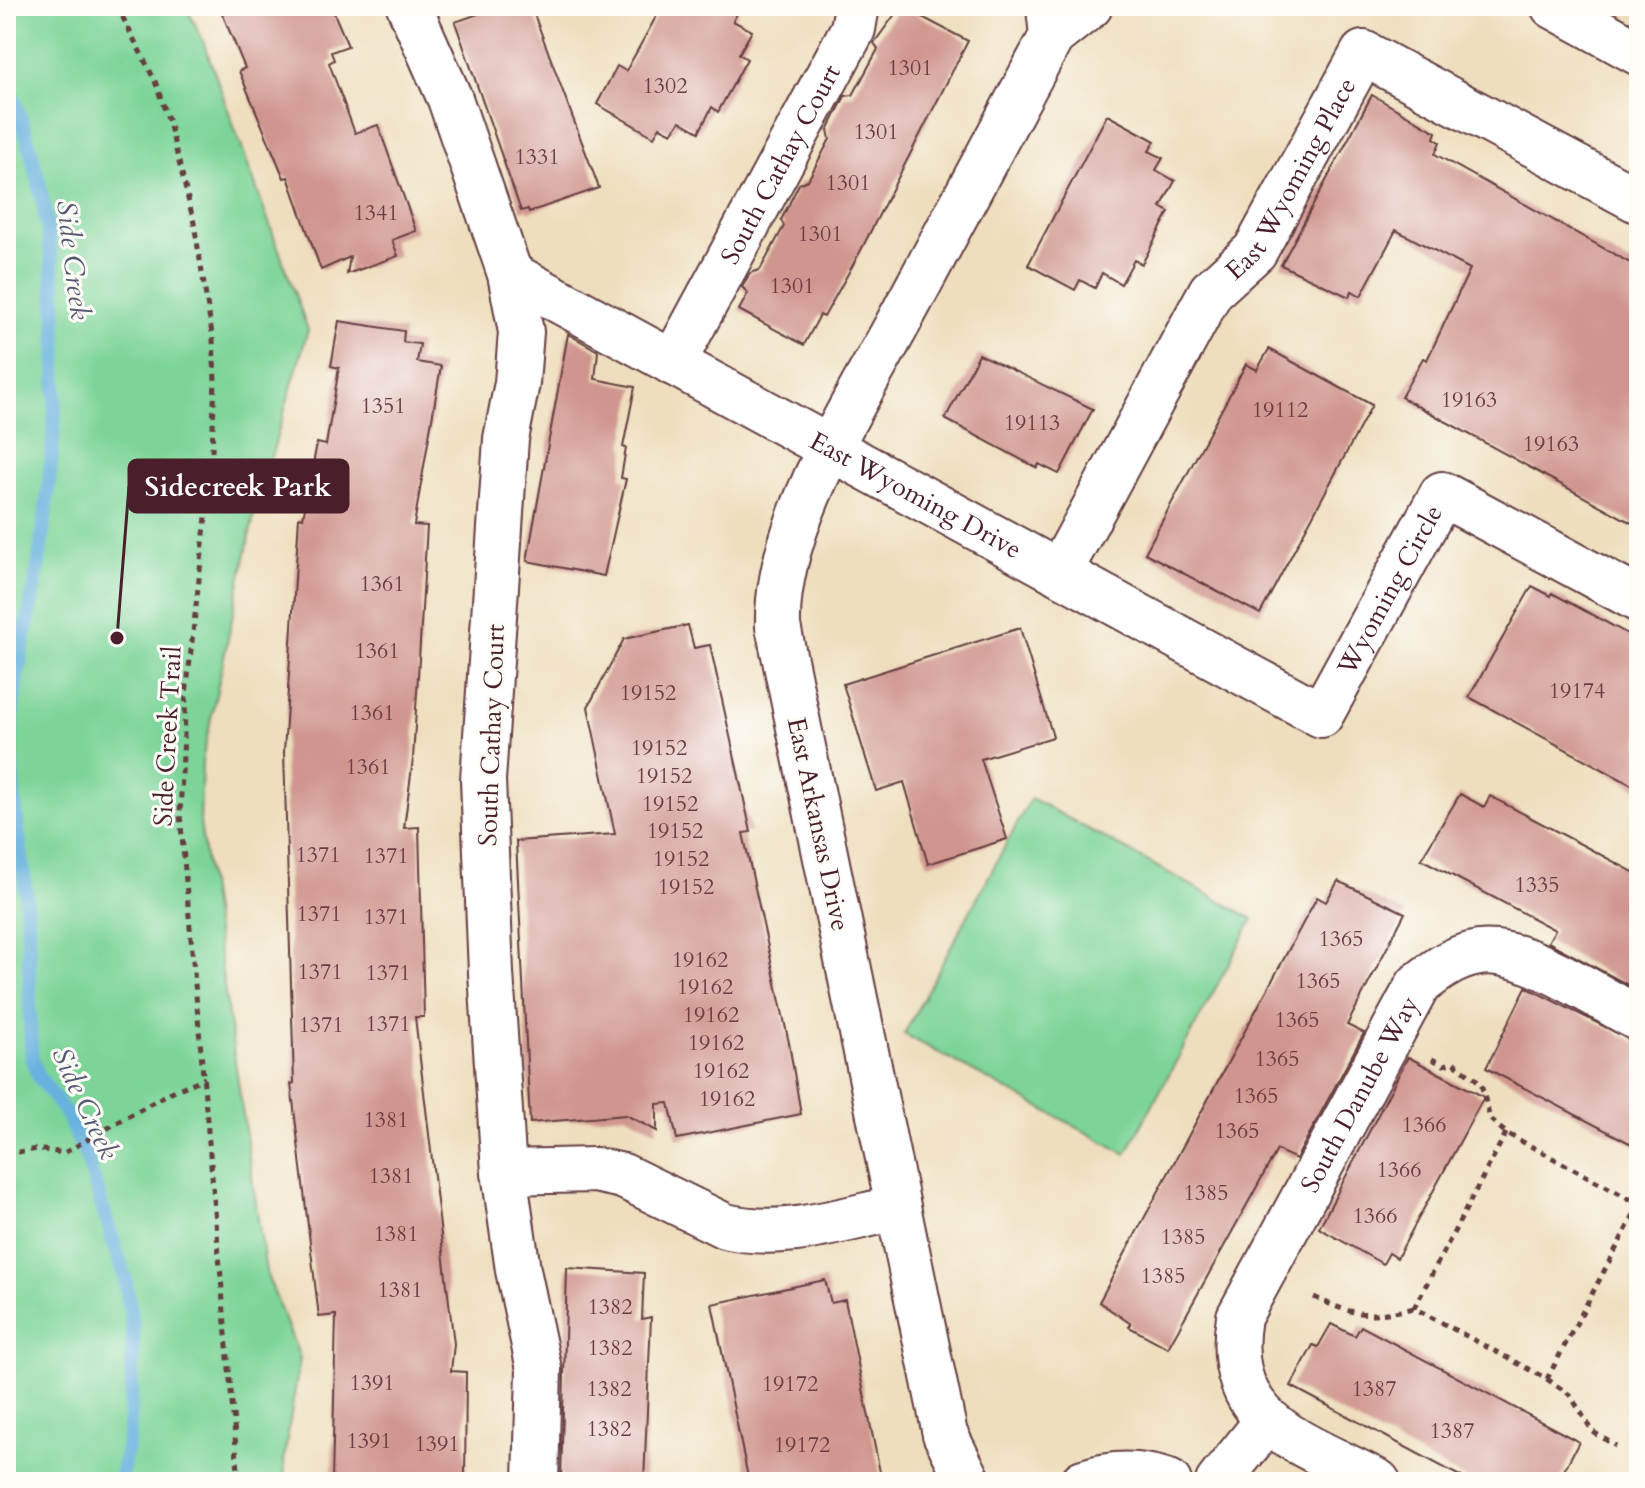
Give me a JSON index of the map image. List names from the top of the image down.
{
  "streets": {
    "street": [
      "South Cathay Court",
      "East Wyoming Place",
      "East Wyoming Drive",
      "Wyoming Circle",
      "East Arkansas Drive",
      "South Danube Way"
    ],
    "path": ["Side Creek Trail"]
  },
  "crossings": [
    ["South Cathay Court", "East Wyoming Drive"],
    ["East Wyoming Place", "East Wyoming Drive"],
    ["East Wyoming Drive", "Wyoming Circle"],
    ["East Wyoming Drive", "East Arkansas Drive"]
  ],
  "water": ["Side Creek"],
  "places": ["Sidecreek Park"],
  "house_numbers": [
    "1301",
    "1302",
    "1301",
    "1331",
    "1301",
    "1341",
    "1301",
    "1301",
    "19163",
    "1351",
    "19112",
    "19113",
    "19163",
    "1361",
    "1361",
    "19174",
    "19152",
    "1361",
    "19152",
    "1361",
    "19152",
    "19152",
    "19152",
    "1371",
    "1371",
    "19152",
    "1335",
    "19152",
    "1371",
    "1371",
    "1365",
    "19162",
    "1371",
    "1371",
    "1365",
    "19162",
    "19162",
    "1365",
    "1371",
    "1371",
    "19162",
    "1365",
    "19162",
    "1365",
    "19162",
    "1381",
    "1366",
    "1365",
    "1366",
    "1381",
    "1385",
    "1366",
    "1381",
    "1385",
    "1385",
    "1381",
    "1382",
    "1382",
    "1391",
    "19172",
    "1382",
    "1387",
    "1382",
    "1387",
    "1391",
    "1391",
    "19172"
  ]
}
